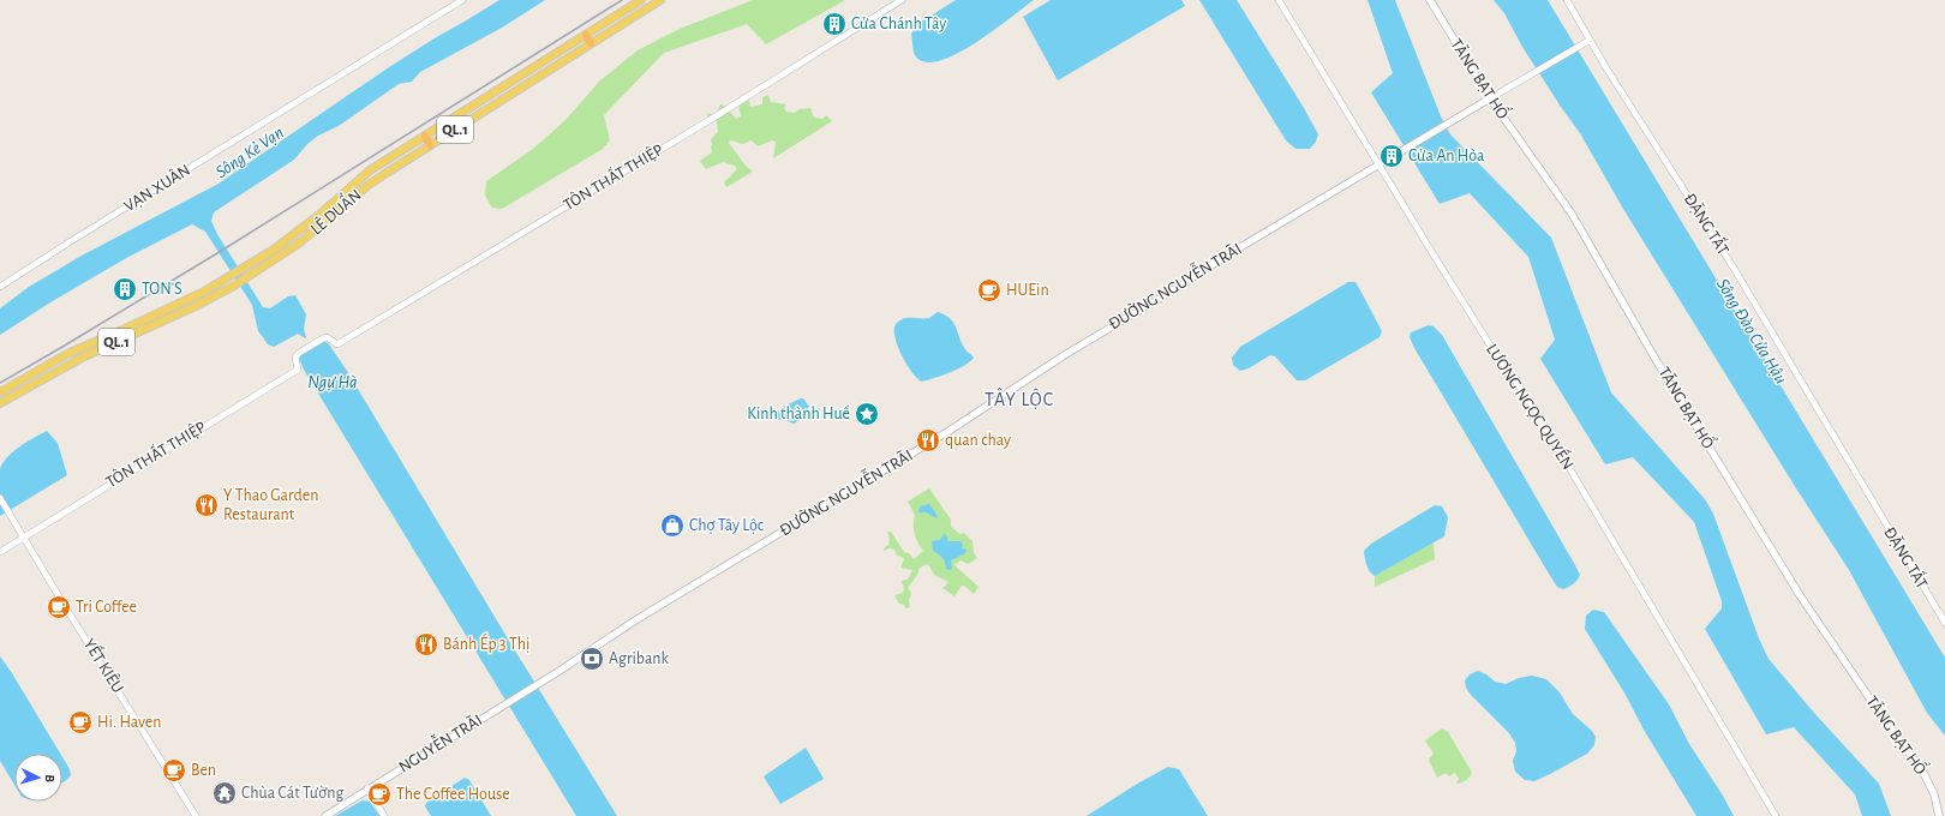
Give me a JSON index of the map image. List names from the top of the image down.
{
  "streets": {
    "main road": [
      "TĂNG BẠT HỔ",
      "QL.1",
      "LÊ DUẨN",
      "ĐƯỜNG NGUYỄN TRÃI",
      "NGUYỄN TRÃI"
    ],
    "street": [
      "TÔN THẤT THIỆP",
      "VẠN XUÂN",
      "ĐẶNG TẤT",
      "LƯƠNG NGỌC QUYẾN",
      "YẾT KIÊU"
    ]
  },
  "crossings": [
    ["TĂNG BẠT HỔ", "ĐƯỜNG NGUYỄN TRÃI"],
    ["TÔN THẤT THIỆP", "YẾT KIÊU"],
    ["ĐƯỜNG NGUYỄN TRÃI", "LƯƠNG NGỌC QUYẾN"],
    ["ĐƯỜNG NGUYỄN TRÃI", "NGUYỄN TRÃI"]
  ],
  "districts": ["TÂY LỘC"],
  "water": ["Sông Kẻ Vạn", "Sông Đào Cửa Hậu", "Ngự Hà"],
  "places": {
    "building": ["Cửa Chánh Tây", "Cửa An Hòa", "TON'S"],
    "cafe": [
      "HUEin",
      "Tri Coffee",
      "Hi. Haven",
      "Ben",
      "The Coffee House"
    ],
    "place": ["Kinh thành Huế"],
    "restaurant": ["quan chay", "Y Thao Garden Restaurant", "Bánh Ép 3 Thị"],
    "shop": ["Chợ Tây Lộc"],
    "bank": ["Agribank"],
    "temple": ["Chùa Cát Tường"]
  },
  "north": "right"
}
